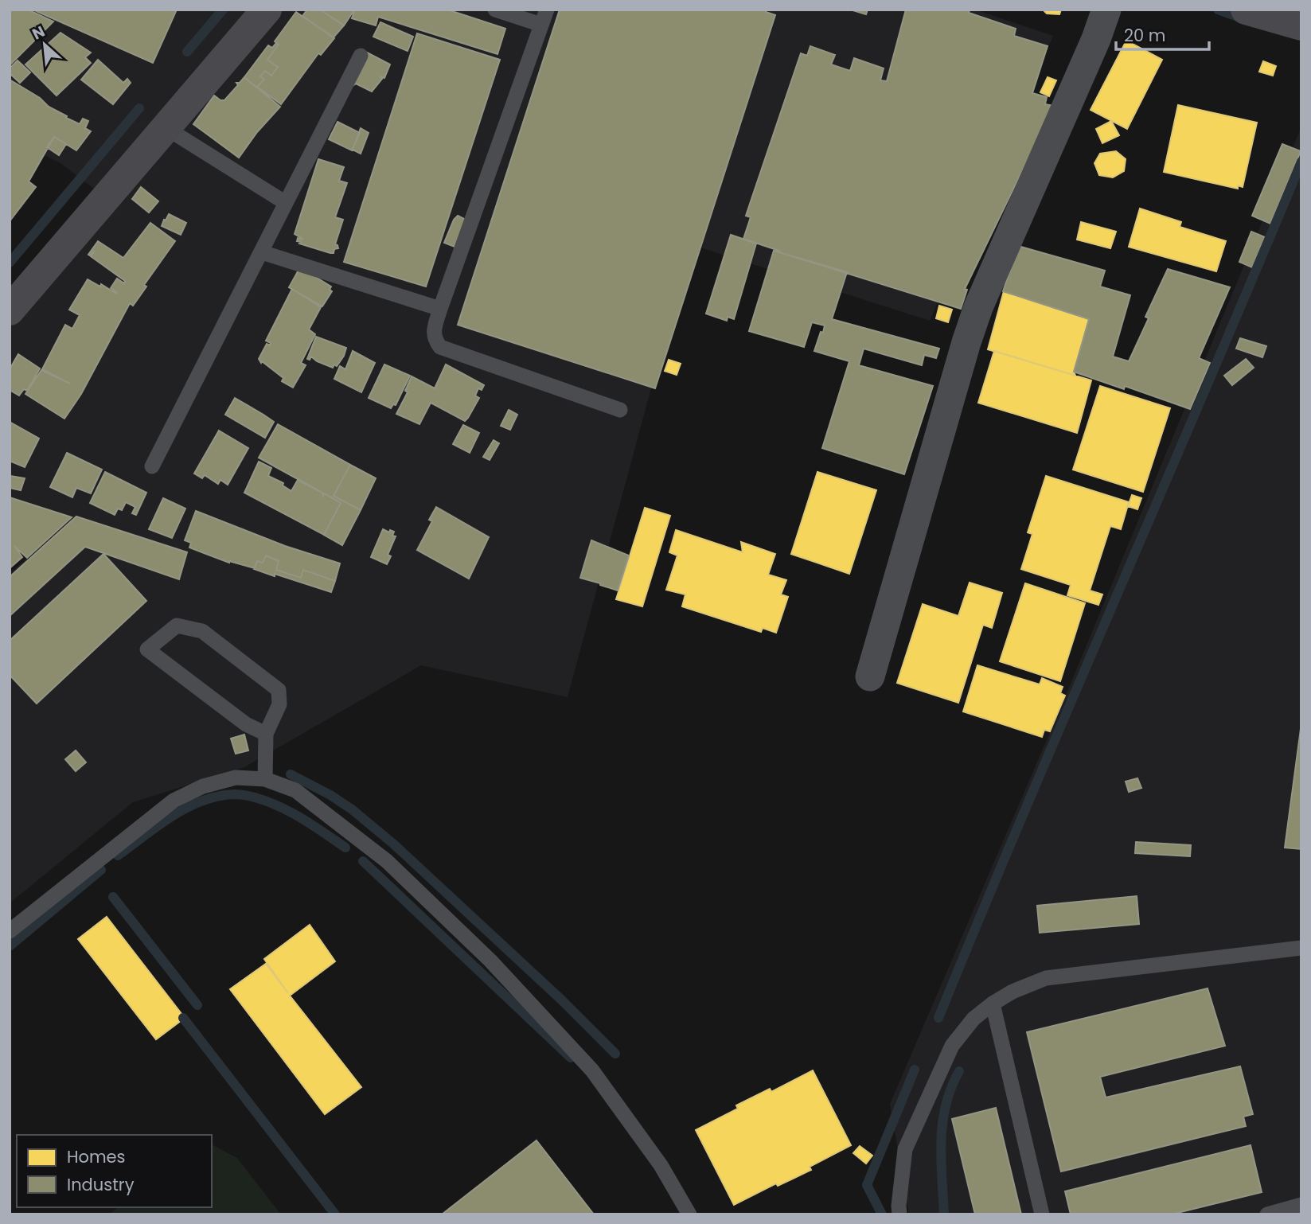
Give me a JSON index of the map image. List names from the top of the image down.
{
  "legend": ["Homes", "Industry"],
  "scale_bar": "20 m",
  "north": "top left"
}
